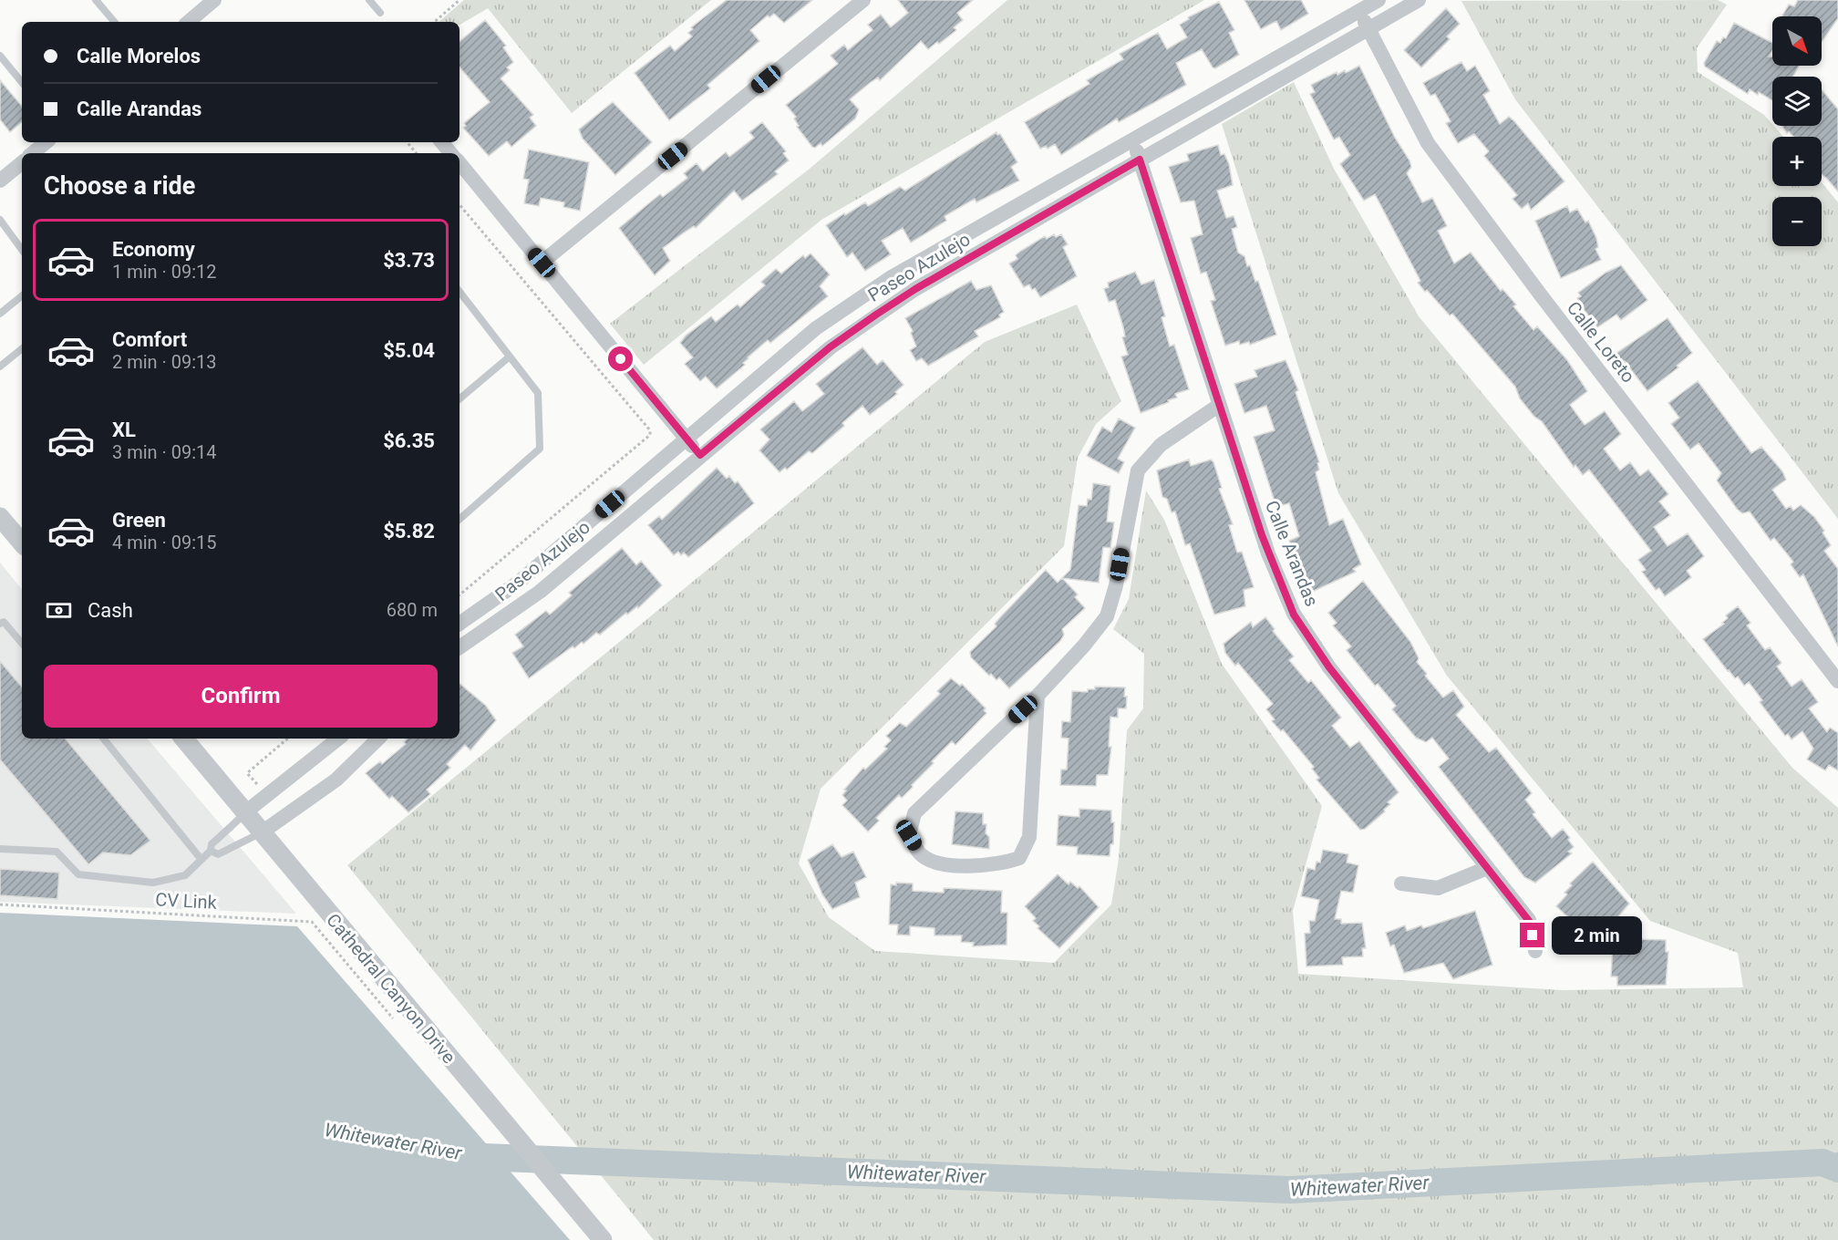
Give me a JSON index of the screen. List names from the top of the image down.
{
  "streets": {
    "street": [
      "Paseo Azulejo",
      "Calle Loreto",
      "Calle Arandas",
      "Cathedral Canyon Drive"
    ],
    "path": ["CV Link"]
  },
  "crossings": [
    ["Paseo Azulejo", "Calle Loreto"],
    ["Paseo Azulejo", "Calle Arandas"]
  ],
  "water": ["Whitewater River"],
  "north": "bottom right",
  "page": {
    "map_buttons": ["+", "−"],
    "banner": ["Calle Morelos", "Calle Arandas"],
    "heading": "Choose a ride",
    "list": [
      {
        "name": "Economy",
        "note": "1 min · 09:12",
        "value": "$3.73"
      },
      {
        "name": "Comfort",
        "note": "2 min · 09:13",
        "value": "$5.04"
      },
      {
        "name": "XL",
        "note": "3 min · 09:14",
        "value": "$6.35"
      },
      {
        "name": "Green",
        "note": "4 min · 09:15",
        "value": "$5.82"
      }
    ],
    "pay": ["Cash", "680 m"],
    "buttons": "Confirm",
    "bubble": "2 min"
  }
}
